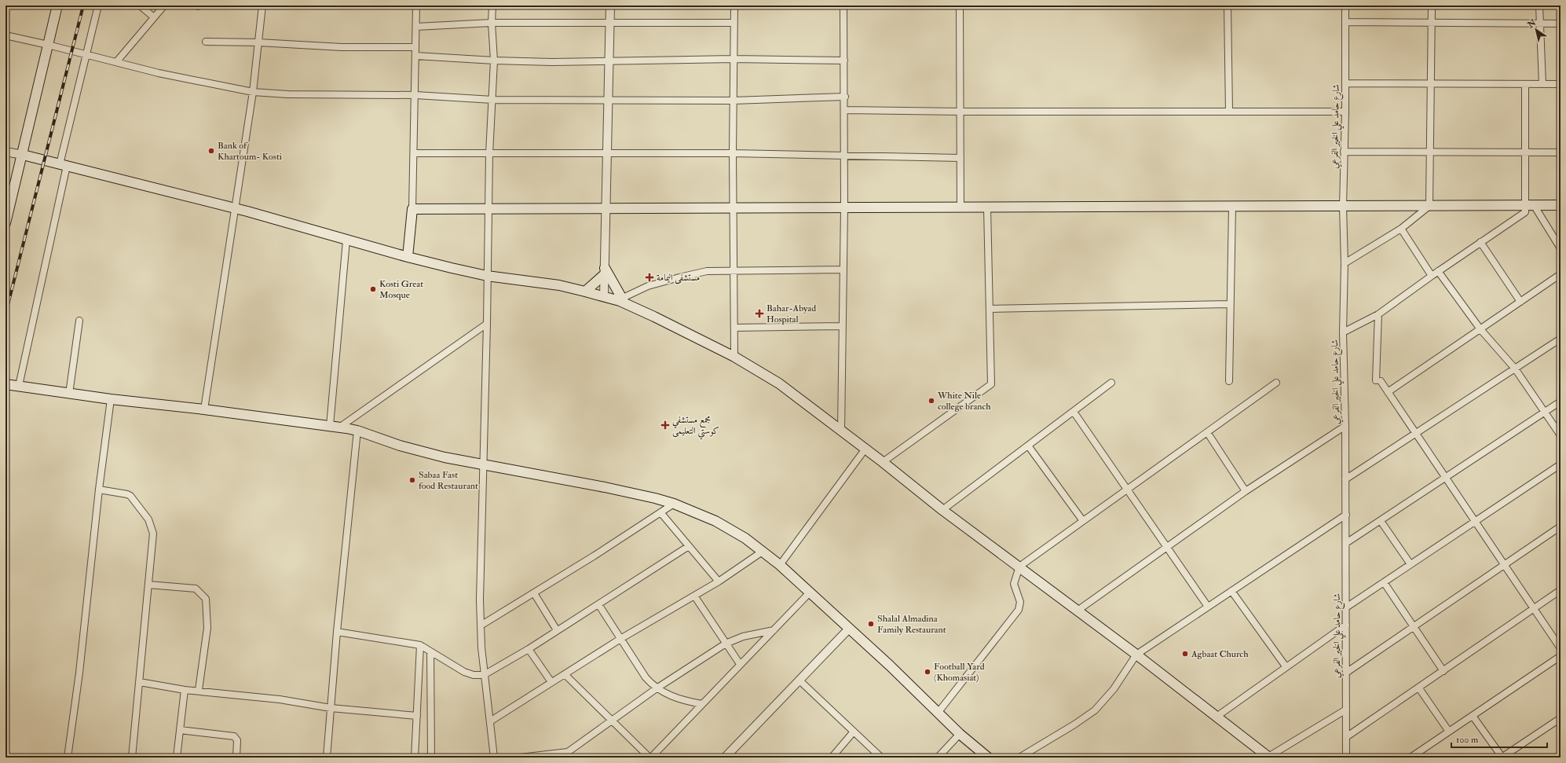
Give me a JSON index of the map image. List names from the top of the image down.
{
  "streets": {
    "street": ["شارع حامد علي الخير الفرعي"]
  },
  "places": {
    "other": [
      "Bank of Khartoum- Kosti",
      "Kosti Great Mosque",
      "White Nile college branch",
      "Sabaa Fast food Restaurant",
      "Shalal Almadina Family Restaurant",
      "Agbaat Church",
      "Football Yard (Khomasiat)"
    ],
    "health": ["مستشفى اليمامة", "Bahar-Abyad Hospital", "مجمع مستشفي كوستي التعليمى"]
  },
  "scale_bar": "100 m",
  "north": "top left"
}
